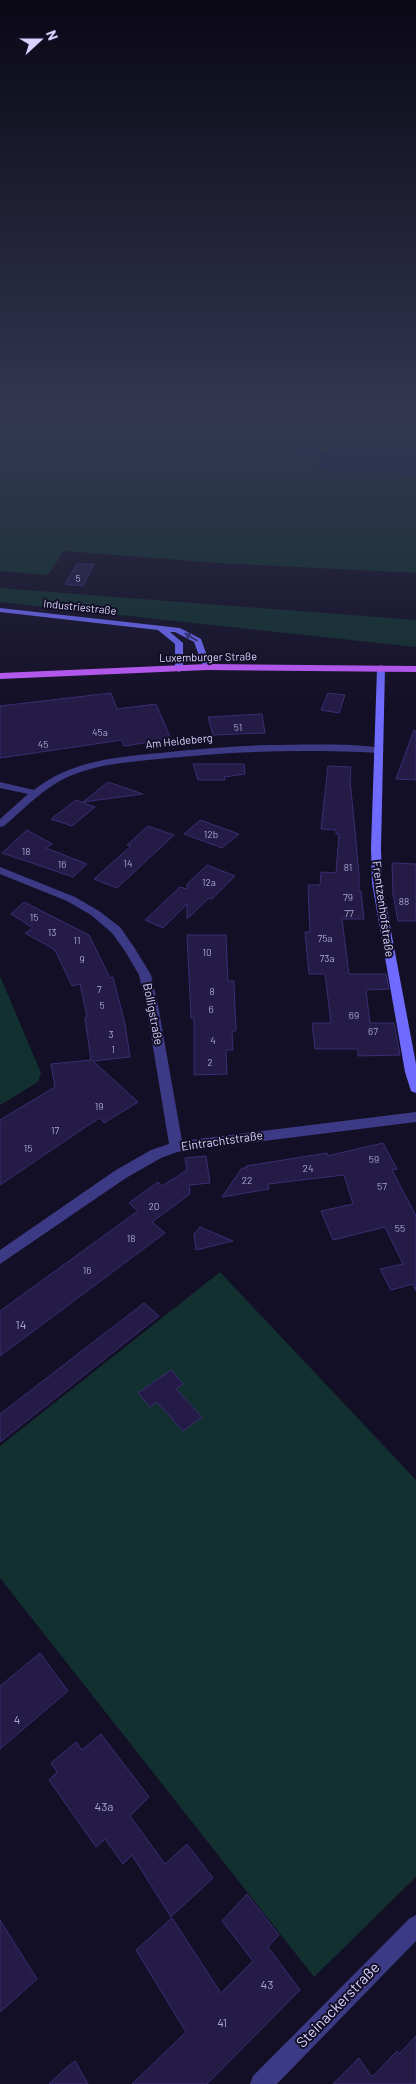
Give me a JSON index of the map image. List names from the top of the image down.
{
  "streets": {
    "main road": ["Luxemburger Straße"],
    "street": [
      "Industriestraße",
      "Am Heideberg",
      "Frentzenhofstraße",
      "Bolligstraße",
      "Eintrachtstraße",
      "Steinackerstraße"
    ]
  },
  "crossings": [
    ["Industriestraße", "Luxemburger Straße"],
    ["Luxemburger Straße", "Frentzenhofstraße"],
    ["Am Heideberg", "Frentzenhofstraße"],
    ["Bolligstraße", "Eintrachtstraße"]
  ],
  "house_numbers": [
    "5",
    "51",
    "45a",
    "45",
    "12b",
    "18",
    "14",
    "16",
    "81",
    "12a",
    "79",
    "88",
    "77",
    "15",
    "13",
    "75a",
    "11",
    "10",
    "73a",
    "9",
    "7",
    "8",
    "5",
    "6",
    "69",
    "67",
    "3",
    "4",
    "1",
    "2",
    "19",
    "17",
    "15",
    "59",
    "24",
    "22",
    "57",
    "20",
    "55",
    "18",
    "16",
    "14",
    "4",
    "43a",
    "43",
    "41"
  ],
  "north": "right"
}
